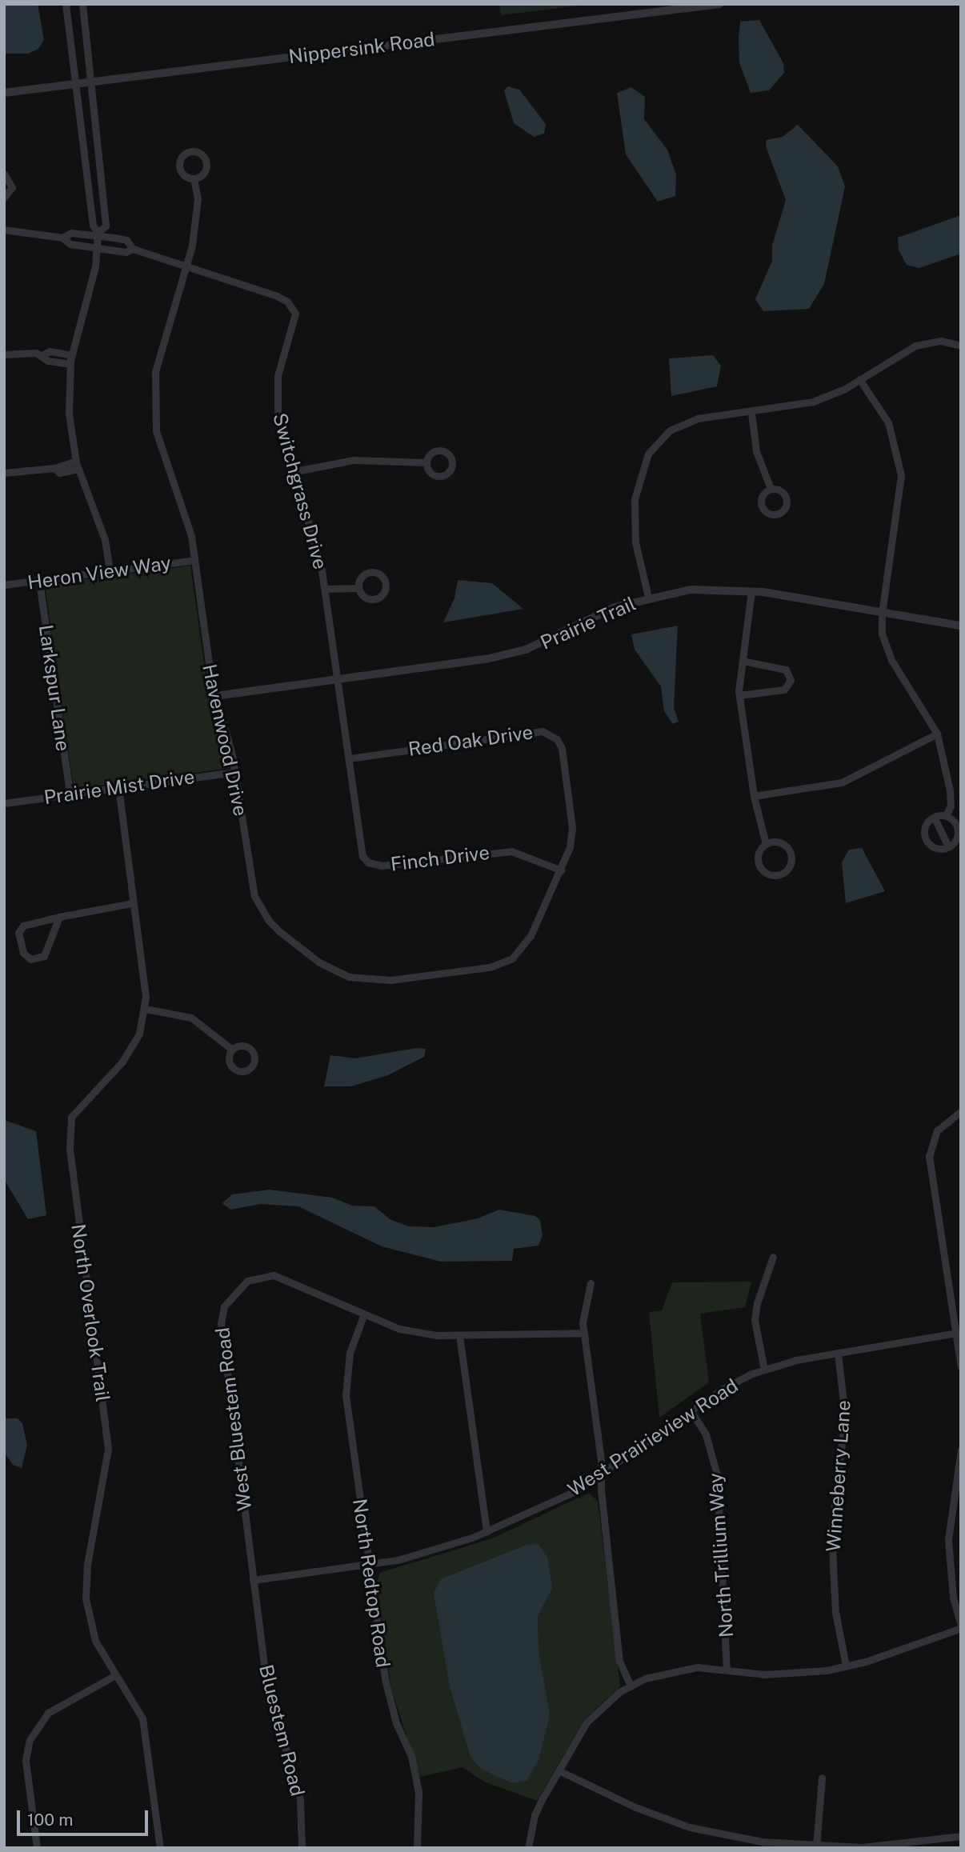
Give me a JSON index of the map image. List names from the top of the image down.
{
  "streets": {
    "street": [
      "Nippersink Road",
      "Switchgrass Drive",
      "Heron View Way",
      "Prairie Trail",
      "Larkspur Lane",
      "Havenwood Drive",
      "Red Oak Drive",
      "Prairie Mist Drive",
      "Finch Drive",
      "North Overlook Trail",
      "West Bluestem Road",
      "West Prairieview Road",
      "Winneberry Lane",
      "North Trillium Way",
      "North Redtop Road",
      "Bluestem Road"
    ]
  },
  "crossings": [
    ["Switchgrass Drive", "Prairie Trail"],
    ["Switchgrass Drive", "Havenwood Drive"],
    ["Switchgrass Drive", "Finch Drive"],
    ["Heron View Way", "Larkspur Lane"],
    ["Heron View Way", "Havenwood Drive"],
    ["Prairie Trail", "Havenwood Drive"],
    ["Prairie Trail", "Finch Drive"],
    ["Larkspur Lane", "Prairie Mist Drive"],
    ["Havenwood Drive", "Red Oak Drive"],
    ["Havenwood Drive", "Prairie Mist Drive"],
    ["Havenwood Drive", "Finch Drive"],
    ["Red Oak Drive", "Finch Drive"],
    ["Prairie Mist Drive", "North Overlook Trail"],
    ["West Bluestem Road", "West Prairieview Road"],
    ["West Bluestem Road", "North Redtop Road"],
    ["West Bluestem Road", "Bluestem Road"],
    ["West Prairieview Road", "Winneberry Lane"],
    ["West Prairieview Road", "North Trillium Way"],
    ["West Prairieview Road", "North Redtop Road"],
    ["West Prairieview Road", "Bluestem Road"]
  ],
  "scale_bar": "100 m"
}
